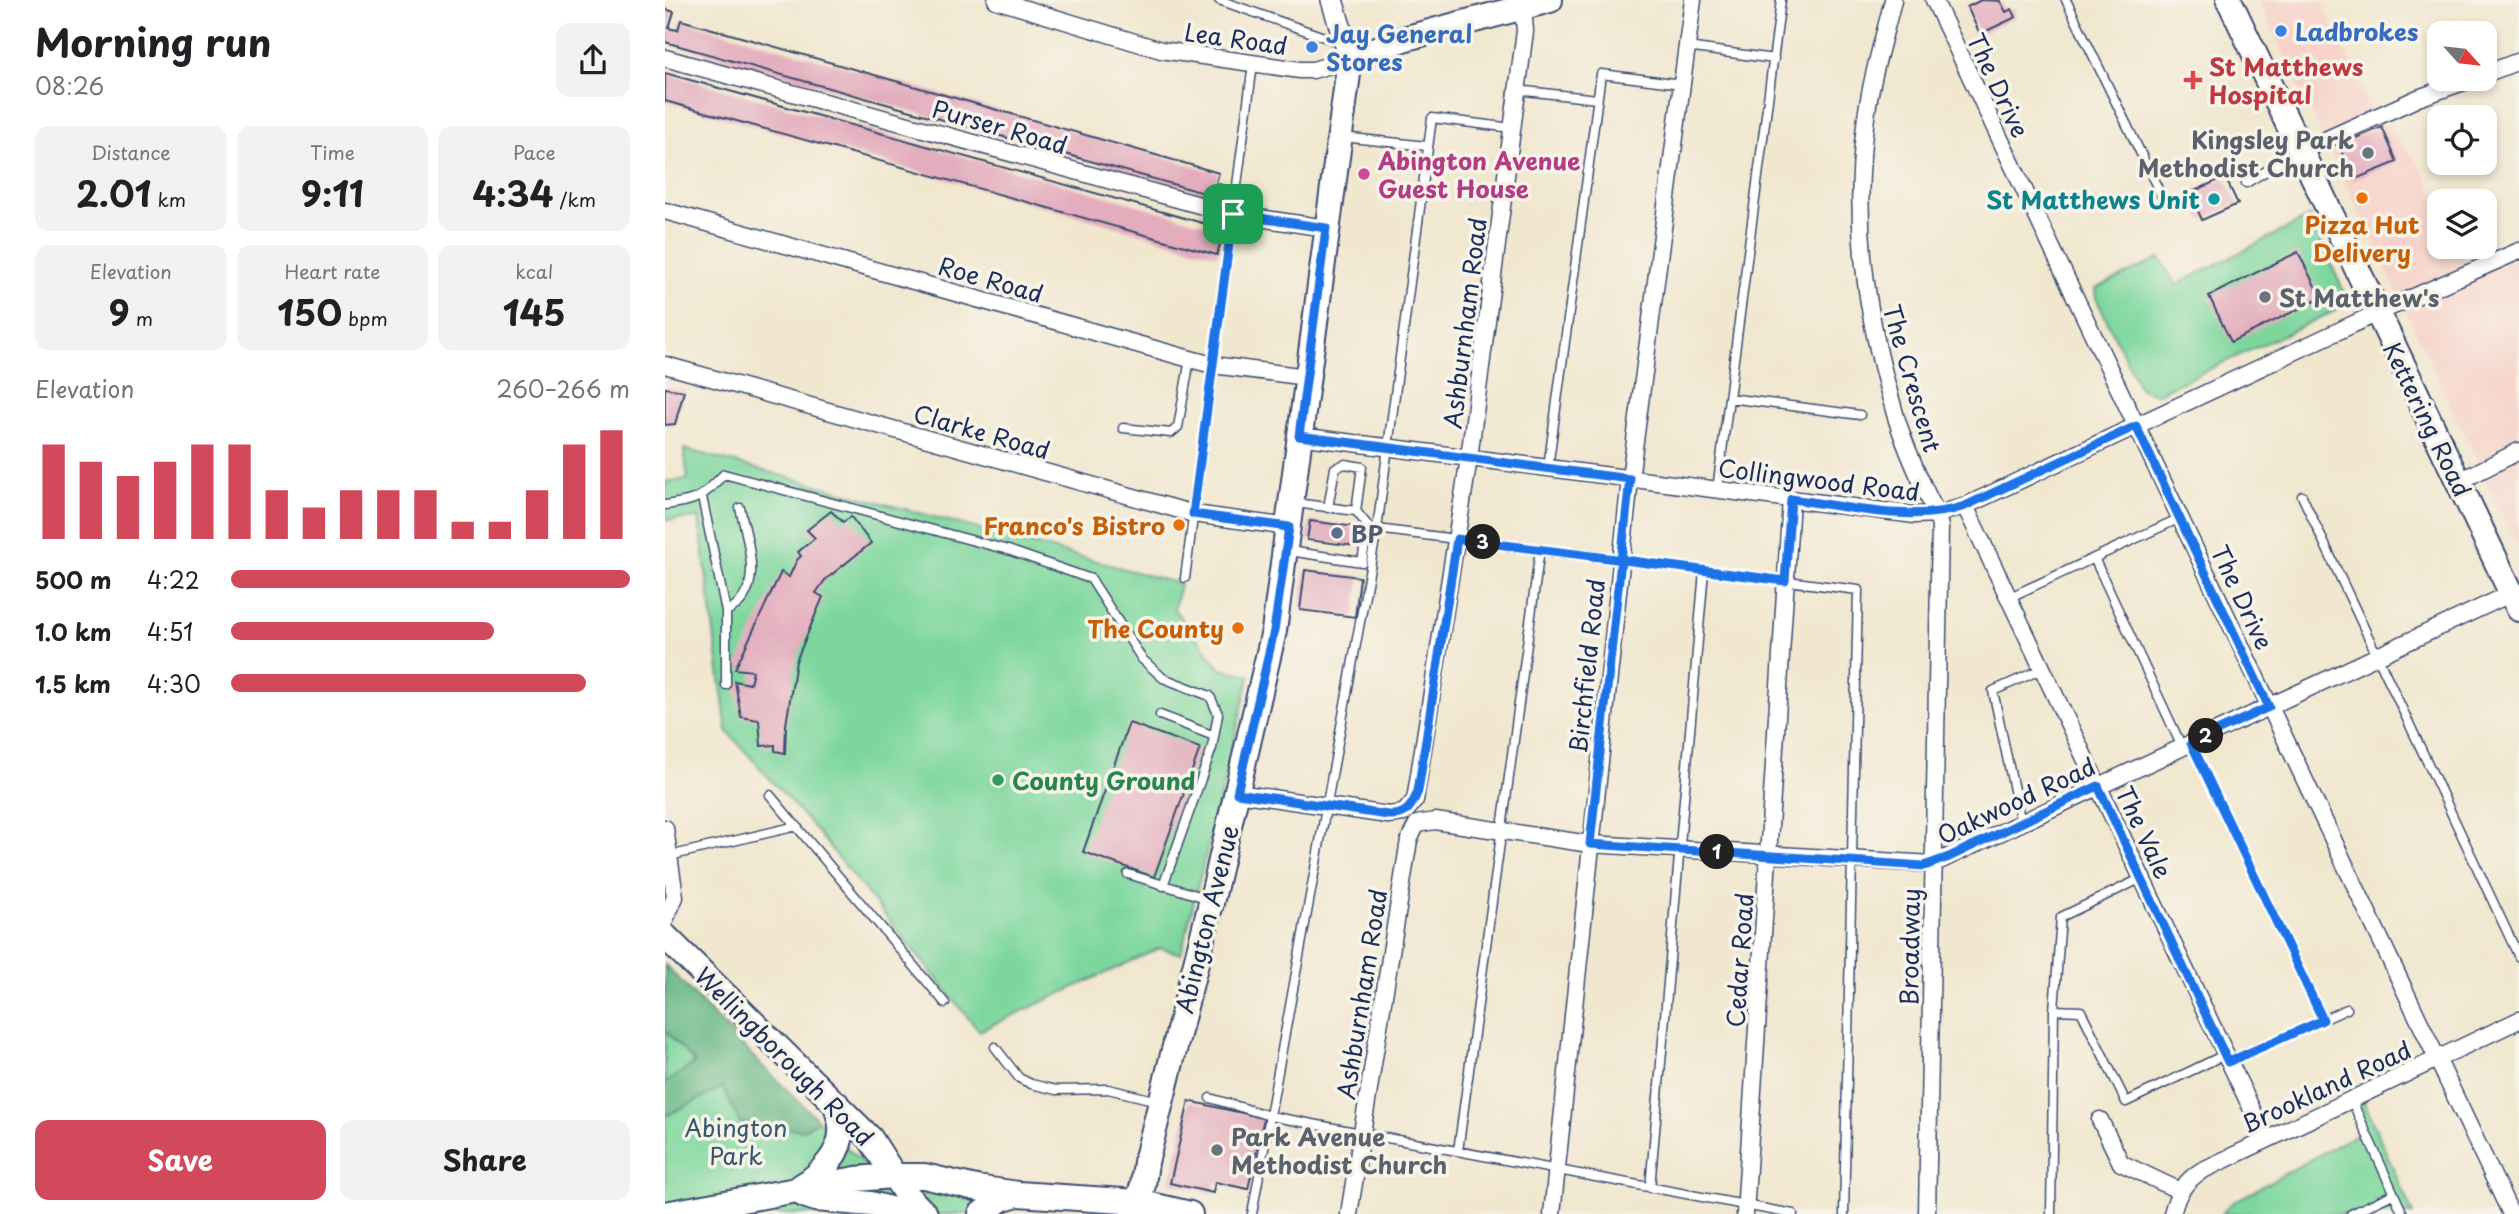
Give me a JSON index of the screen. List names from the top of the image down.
{
  "streets": {
    "main road": ["Kettering Road", "Abington Avenue", "Wellingborough Road"],
    "street": [
      "Lea Road",
      "The Drive",
      "Purser Road",
      "Roe Road",
      "Ashburnham Road",
      "The Crescent",
      "Clarke Road",
      "Collingwood Road",
      "Birchfield Road",
      "Oakwood Road",
      "The Vale",
      "Broadway",
      "Cedar Road",
      "Brookland Road"
    ]
  },
  "crossings": [
    ["Lea Road", "Abington Avenue"],
    ["The Drive", "Collingwood Road"],
    ["The Drive", "Oakwood Road"],
    ["The Drive", "Brookland Road"],
    ["Purser Road", "Abington Avenue"],
    ["Roe Road", "Abington Avenue"],
    ["Ashburnham Road", "Collingwood Road"],
    ["Ashburnham Road", "Oakwood Road"],
    ["The Crescent", "Collingwood Road"],
    ["The Crescent", "Broadway"],
    ["Kettering Road", "Collingwood Road"],
    ["Kettering Road", "Oakwood Road"],
    ["Clarke Road", "Abington Avenue"],
    ["Collingwood Road", "Birchfield Road"],
    ["Collingwood Road", "The Vale"],
    ["Collingwood Road", "Abington Avenue"],
    ["Collingwood Road", "Broadway"],
    ["Collingwood Road", "Cedar Road"],
    ["Birchfield Road", "Oakwood Road"],
    ["Oakwood Road", "The Vale"],
    ["Oakwood Road", "Broadway"],
    ["Oakwood Road", "Cedar Road"],
    ["The Vale", "Brookland Road"]
  ],
  "parks": ["Abington Park"],
  "places": {
    "other": [
      "Ladbrokes",
      "Jay General Stores",
      "Kingsley Park Methodist Church",
      "Abington Avenue Guest House",
      "Pizza Hut Delivery",
      "St Matthews Unit",
      "St Matthew's",
      "Franco's Bistro",
      "BP",
      "The County",
      "County Ground",
      "Park Avenue Methodist Church"
    ],
    "health": ["St Matthews Hospital"]
  },
  "north": "bottom right",
  "page": {
    "heading": ["Morning run", "08:26"],
    "stats": [
      ["Distance", "2.01 km"],
      ["Time", "9:11"],
      ["Pace", "4:34 /km"],
      ["Elevation", "9 m"],
      ["Heart rate", "150 bpm"],
      ["kcal", "145"]
    ],
    "chart": ["Elevation", "260–266 m"],
    "pins": ["3", "2", "1"],
    "list": [
      {
        "name": "500 m",
        "note": "4:22"
      },
      {
        "name": "1.0 km",
        "note": "4:51"
      },
      {
        "name": "1.5 km",
        "note": "4:30"
      }
    ],
    "buttons": ["Save", "Share"]
  }
}
